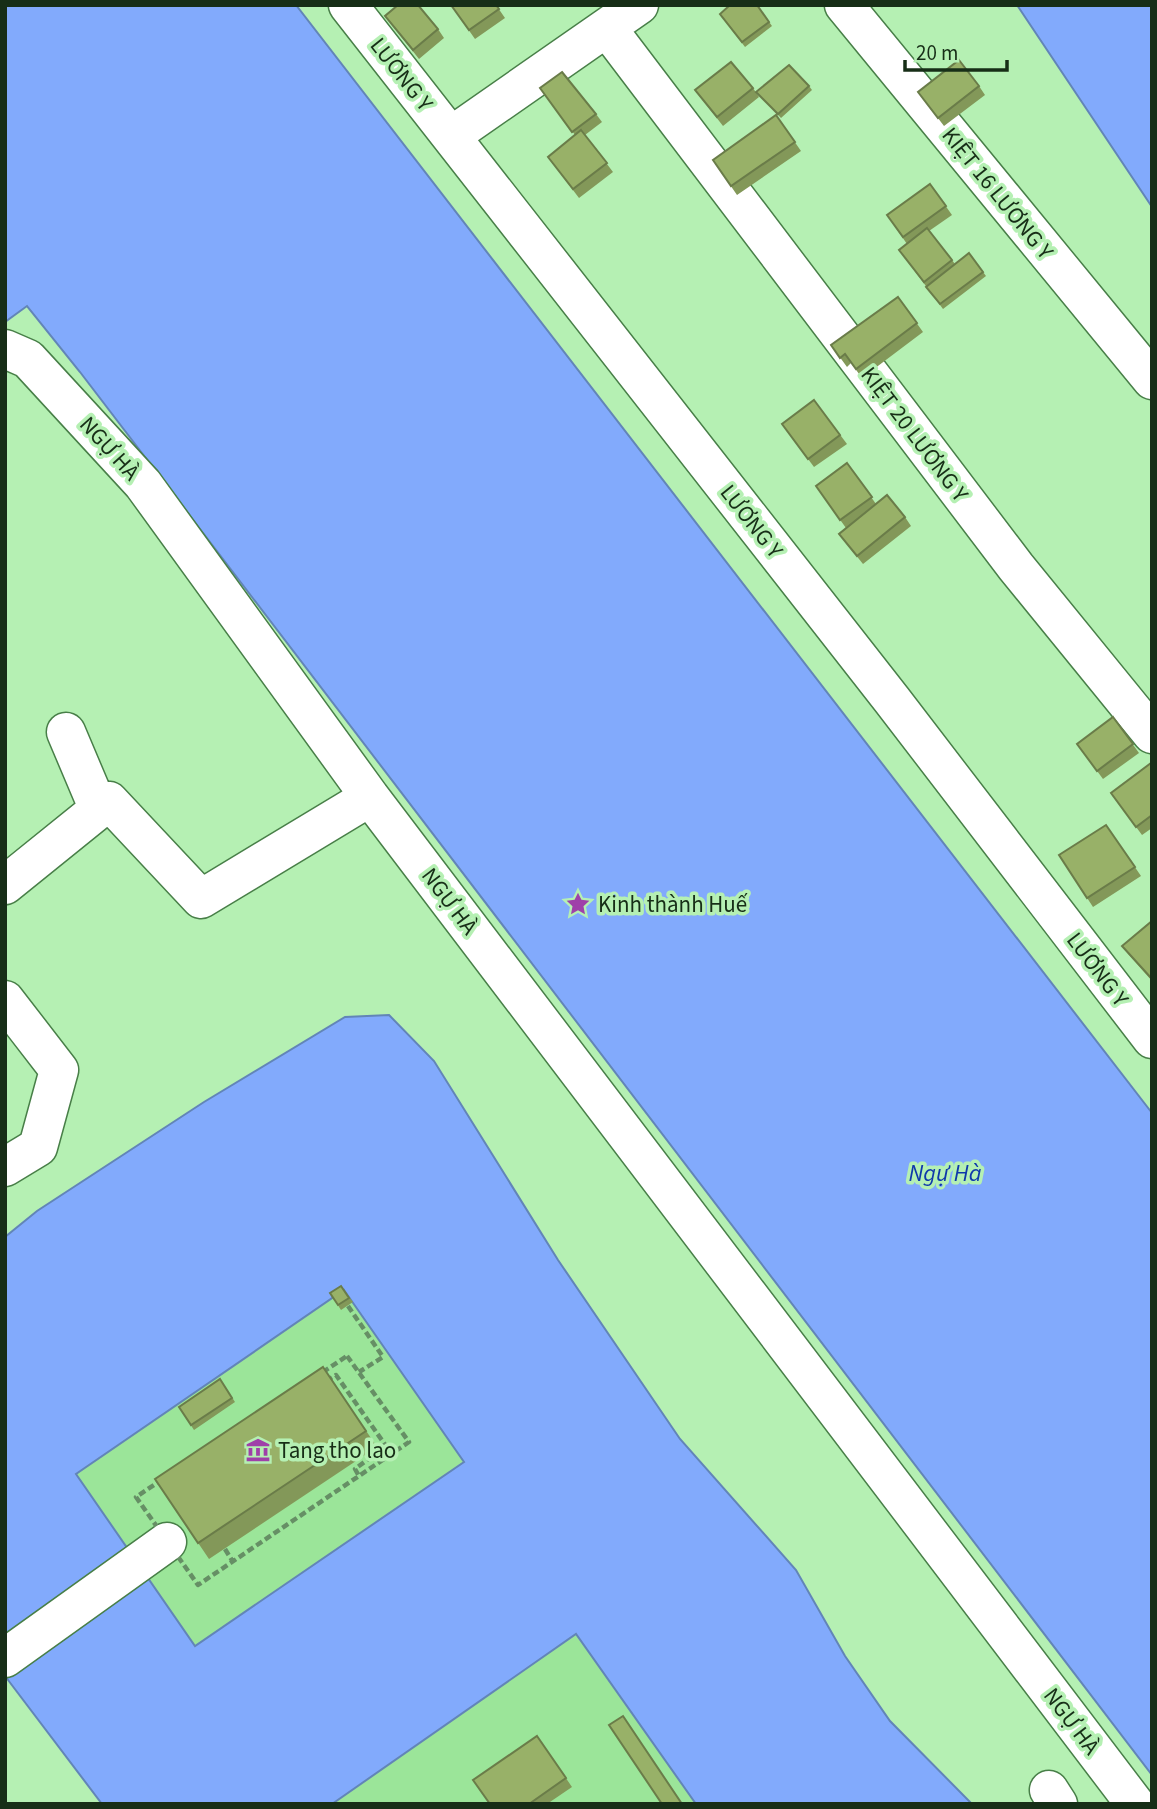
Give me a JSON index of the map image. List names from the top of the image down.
{
  "streets": {
    "street": [
      "LƯƠNG Y",
      "KIỆT 16 LƯƠNG Y",
      "KIỆT 20 LƯƠNG Y",
      "NGỰ HÀ"
    ]
  },
  "water": ["Ngự Hà"],
  "places": {
    "place": ["Kinh thành Huế"],
    "museum": ["Tang tho lao"]
  },
  "scale_bar": "20 m"
}
